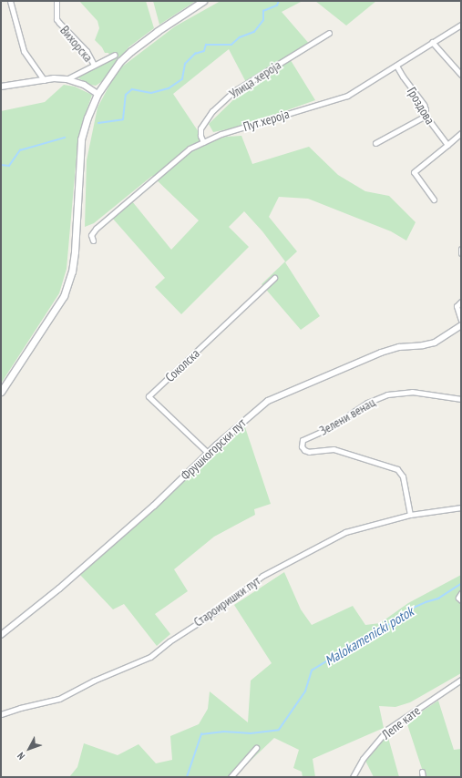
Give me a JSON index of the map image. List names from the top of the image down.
{
  "streets": {
    "street": [
      "Вихорска",
      "Улица хероја",
      "Гроздова",
      "Пут хероја",
      "Соколска",
      "Зелени венац",
      "Фрушкогорски пут",
      "Староиришки пут",
      "Лепе кате"
    ]
  },
  "crossings": [
    ["Улица хероја", "Пут хероја"],
    ["Гроздова", "Пут хероја"],
    ["Соколска", "Фрушкогорски пут"],
    ["Зелени венац", "Староиришки пут"]
  ],
  "water": ["Malokamenicki potok"],
  "north": "bottom left"
}
